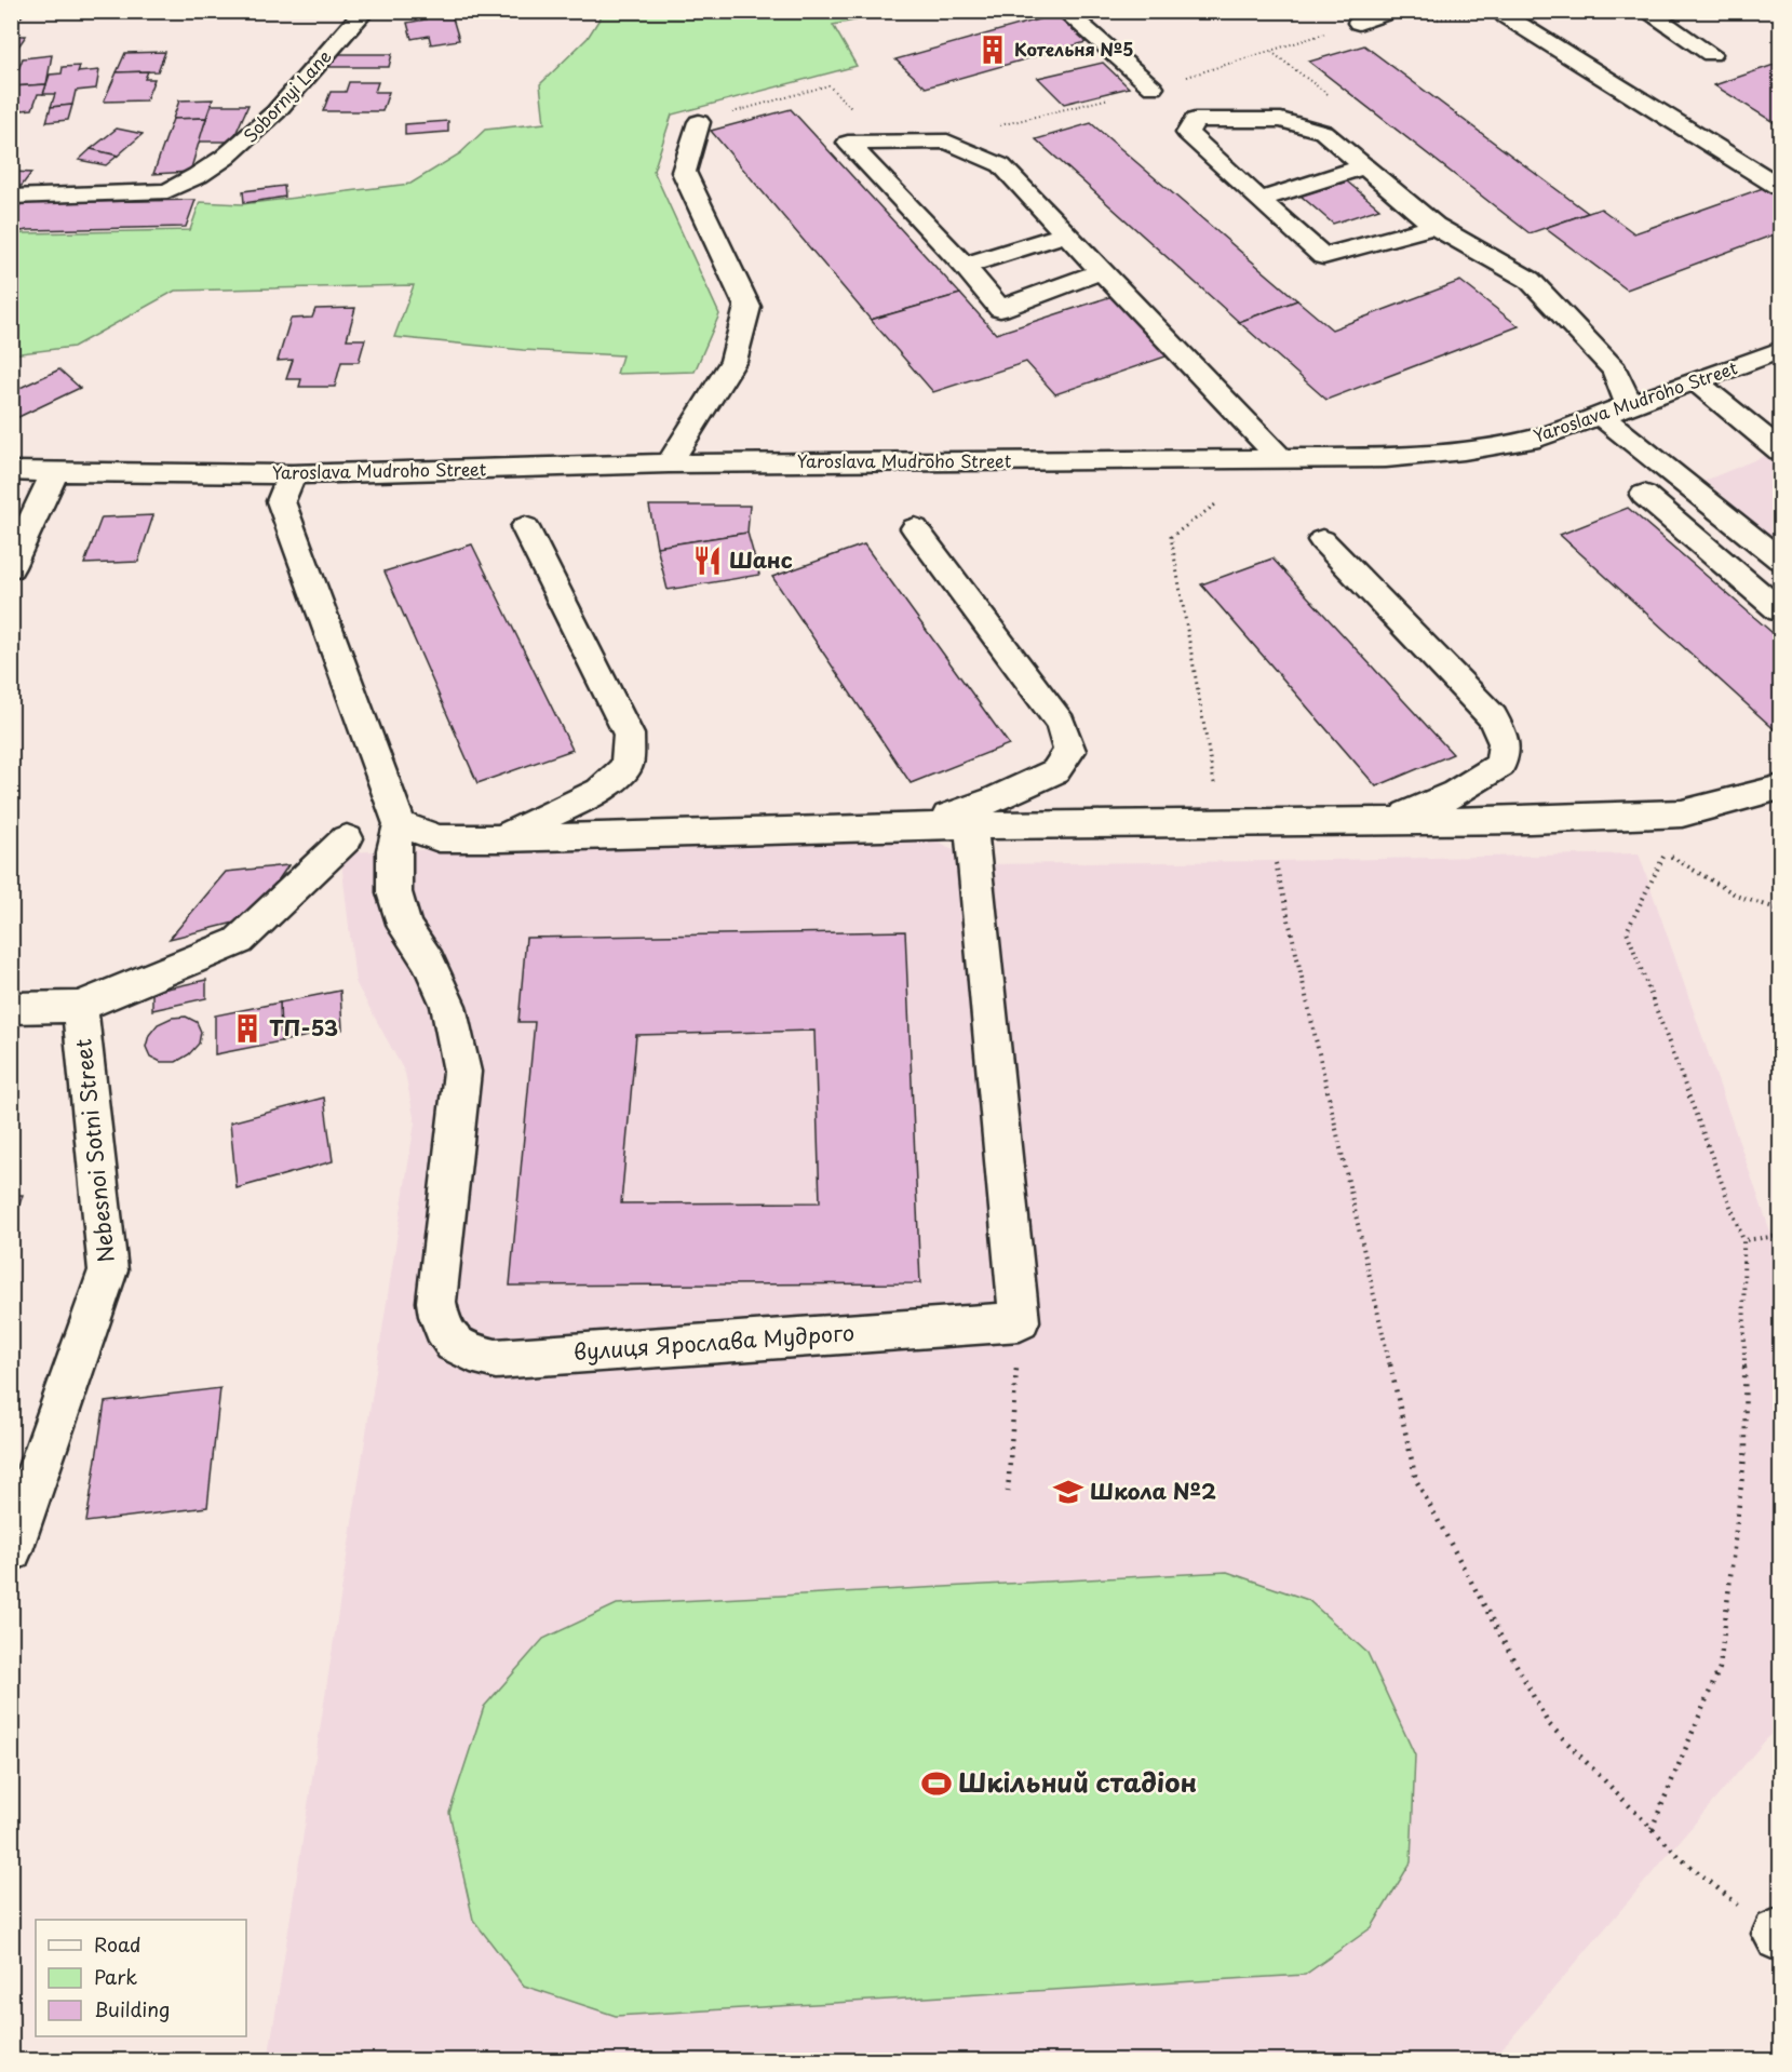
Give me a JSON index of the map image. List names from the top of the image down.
{
  "streets": {
    "street": [
      "Sobornyi Lane",
      "Yaroslava Mudroho Street",
      "Nebesnoi Sotni Street",
      "вулиця Ярослава Мудрого"
    ]
  },
  "places": {
    "building": ["Котельня №5", "ТП-53"],
    "restaurant": ["Шанс"],
    "school or university": ["Школа №2"],
    "sports": ["Шкільний стадіон"]
  },
  "legend": ["Road", "Park", "Building"]
}
